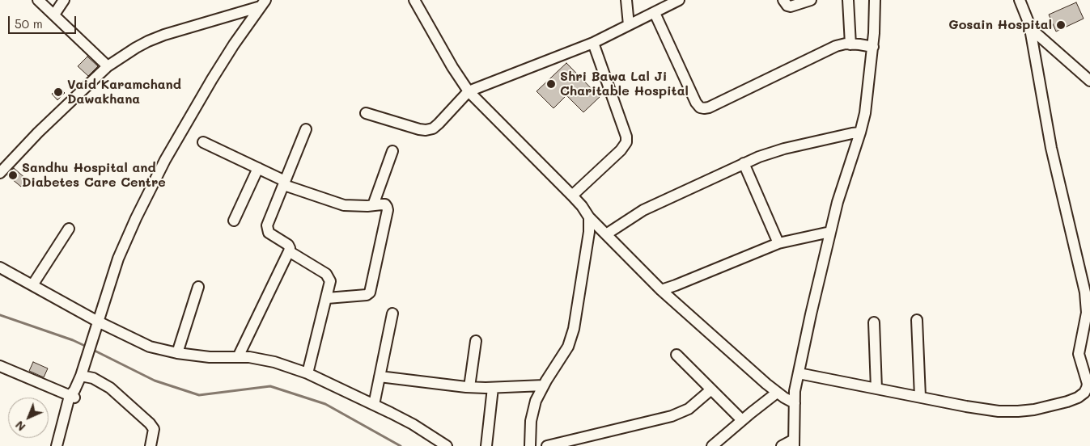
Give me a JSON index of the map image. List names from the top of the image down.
{
  "places": [
    "Gosain Hospital",
    "Shri Bawa Lal Ji Charitable Hospital",
    "Vaid Karamchand Dawakhana",
    "Sandhu Hospital and Diabetes Care Centre"
  ],
  "scale_bar": "50 m",
  "north": "bottom left"
}
